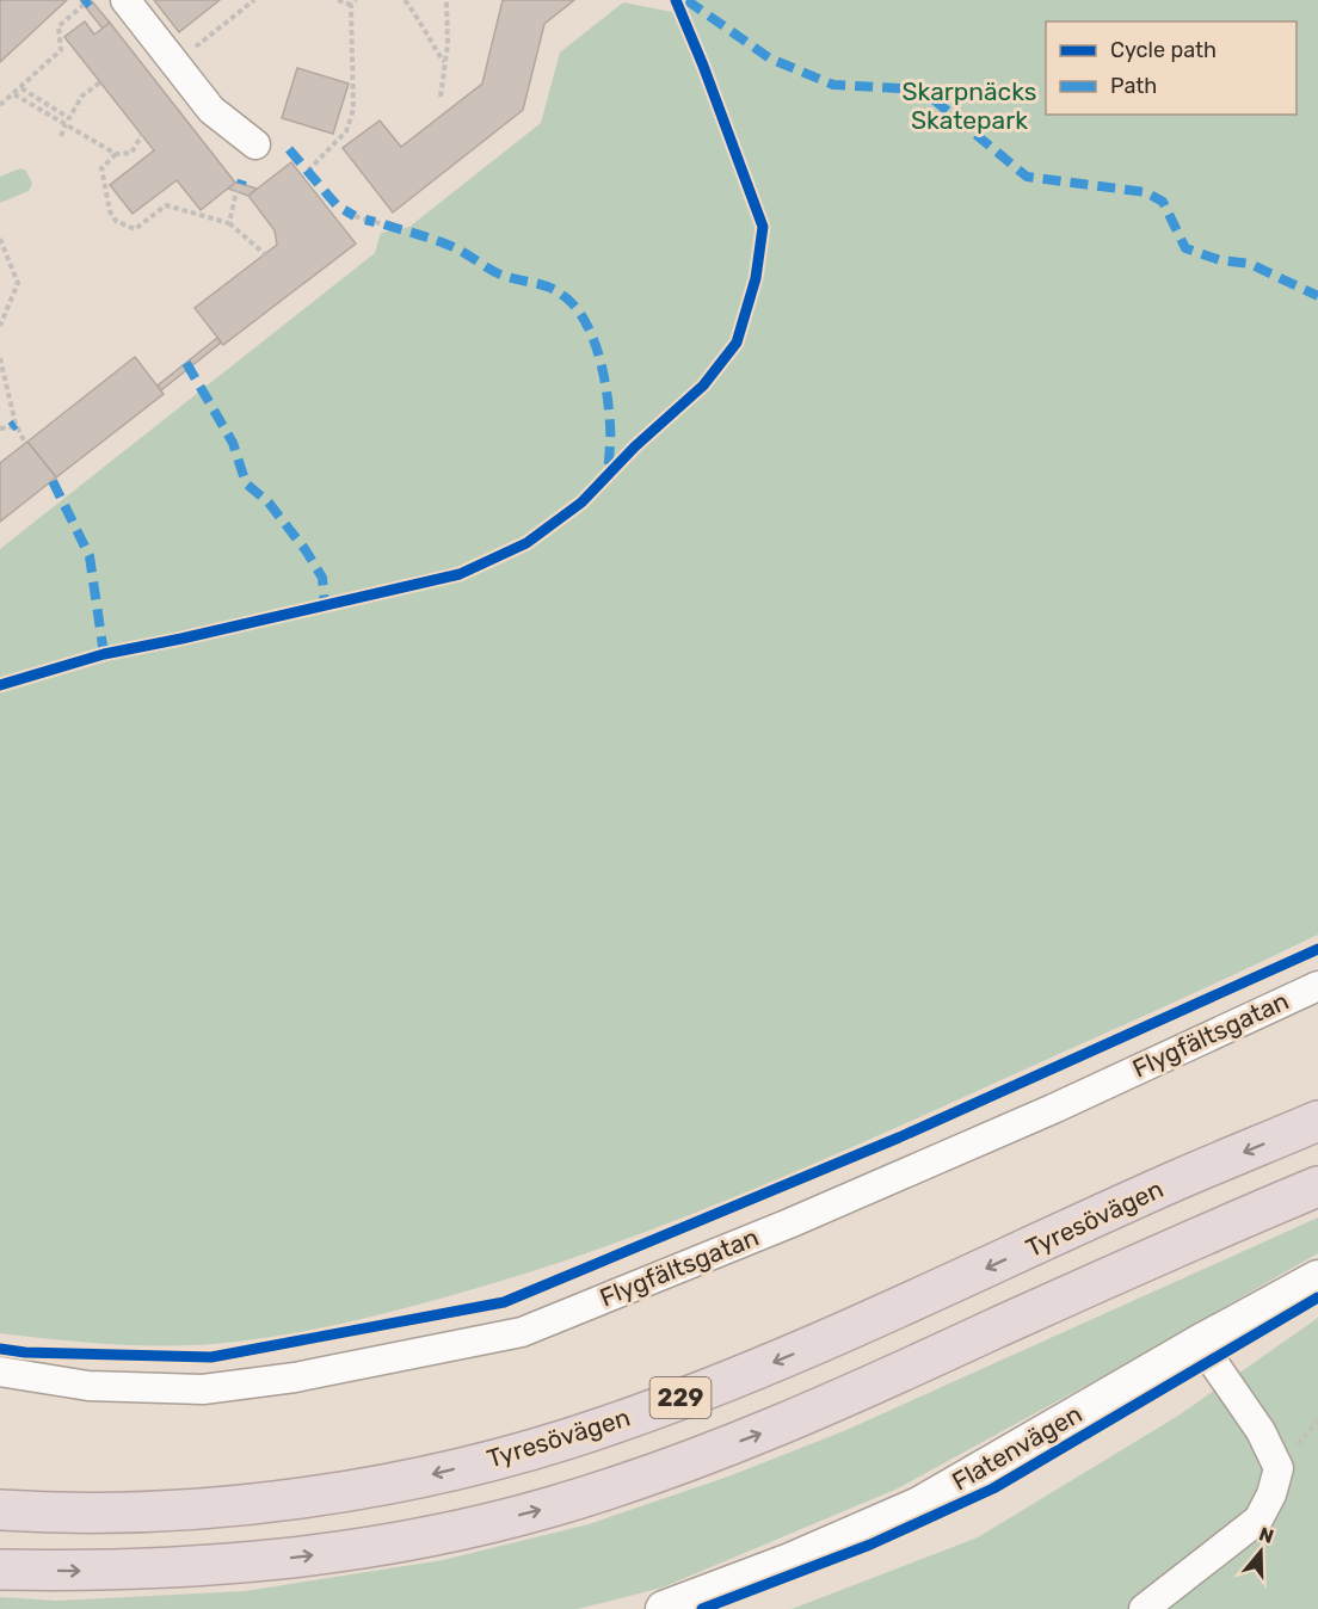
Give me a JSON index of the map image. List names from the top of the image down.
{
  "streets": {
    "highway": ["Tyresövägen", "229"],
    "street": ["Flygfältsgatan", "Flatenvägen"]
  },
  "parks": ["Skarpnäcks Skatepark"],
  "legend": ["Cycle path", "Path"],
  "north": "top"
}
